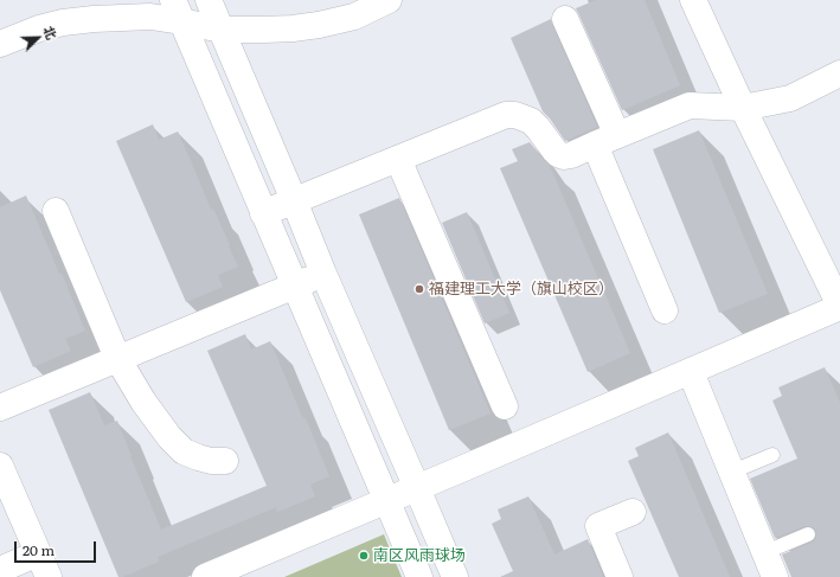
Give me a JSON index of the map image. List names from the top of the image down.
{
  "places": ["福建理工大学（旗山校区）", "南区风雨球场"],
  "scale_bar": "20 m",
  "north": "top right"
}
